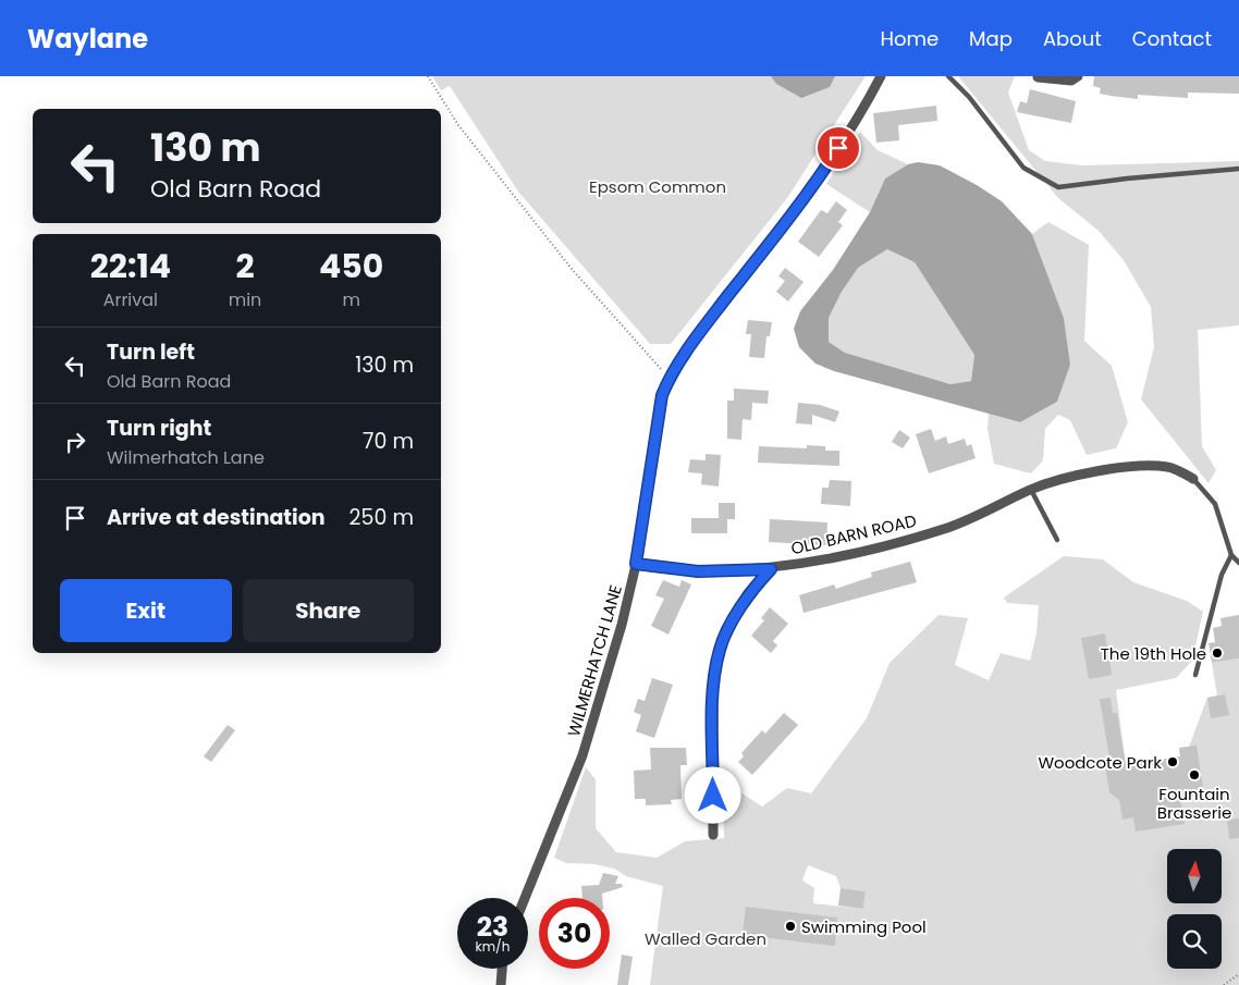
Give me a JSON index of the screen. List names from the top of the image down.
{
  "streets": {
    "street": ["OLD BARN ROAD", "WILMERHATCH LANE"]
  },
  "crossings": [
    ["OLD BARN ROAD", "WILMERHATCH LANE"]
  ],
  "parks": ["Epsom Common", "Walled Garden"],
  "places": [
    "The 19th Hole",
    "Woodcote Park",
    "Fountain Brasserie",
    "Swimming Pool"
  ],
  "north": "top",
  "page": {
    "header": "Waylane",
    "nav": [
      "Home",
      "Map",
      "About",
      "Contact"
    ],
    "turn": ["130 m", "Old Barn Road"],
    "eta": [
      "22:14",
      "Arrival",
      "2",
      "min",
      "450",
      "m"
    ],
    "list": [
      {
        "name": "Turn left",
        "note": "Old Barn Road",
        "value": "130 m"
      },
      {
        "name": "Turn right",
        "note": "Wilmerhatch Lane",
        "value": "70 m"
      },
      {
        "name": "Arrive at destination",
        "value": "250 m"
      }
    ],
    "buttons": ["Exit", "Share"],
    "speed": "23 km/h",
    "limit": "30"
  }
}
